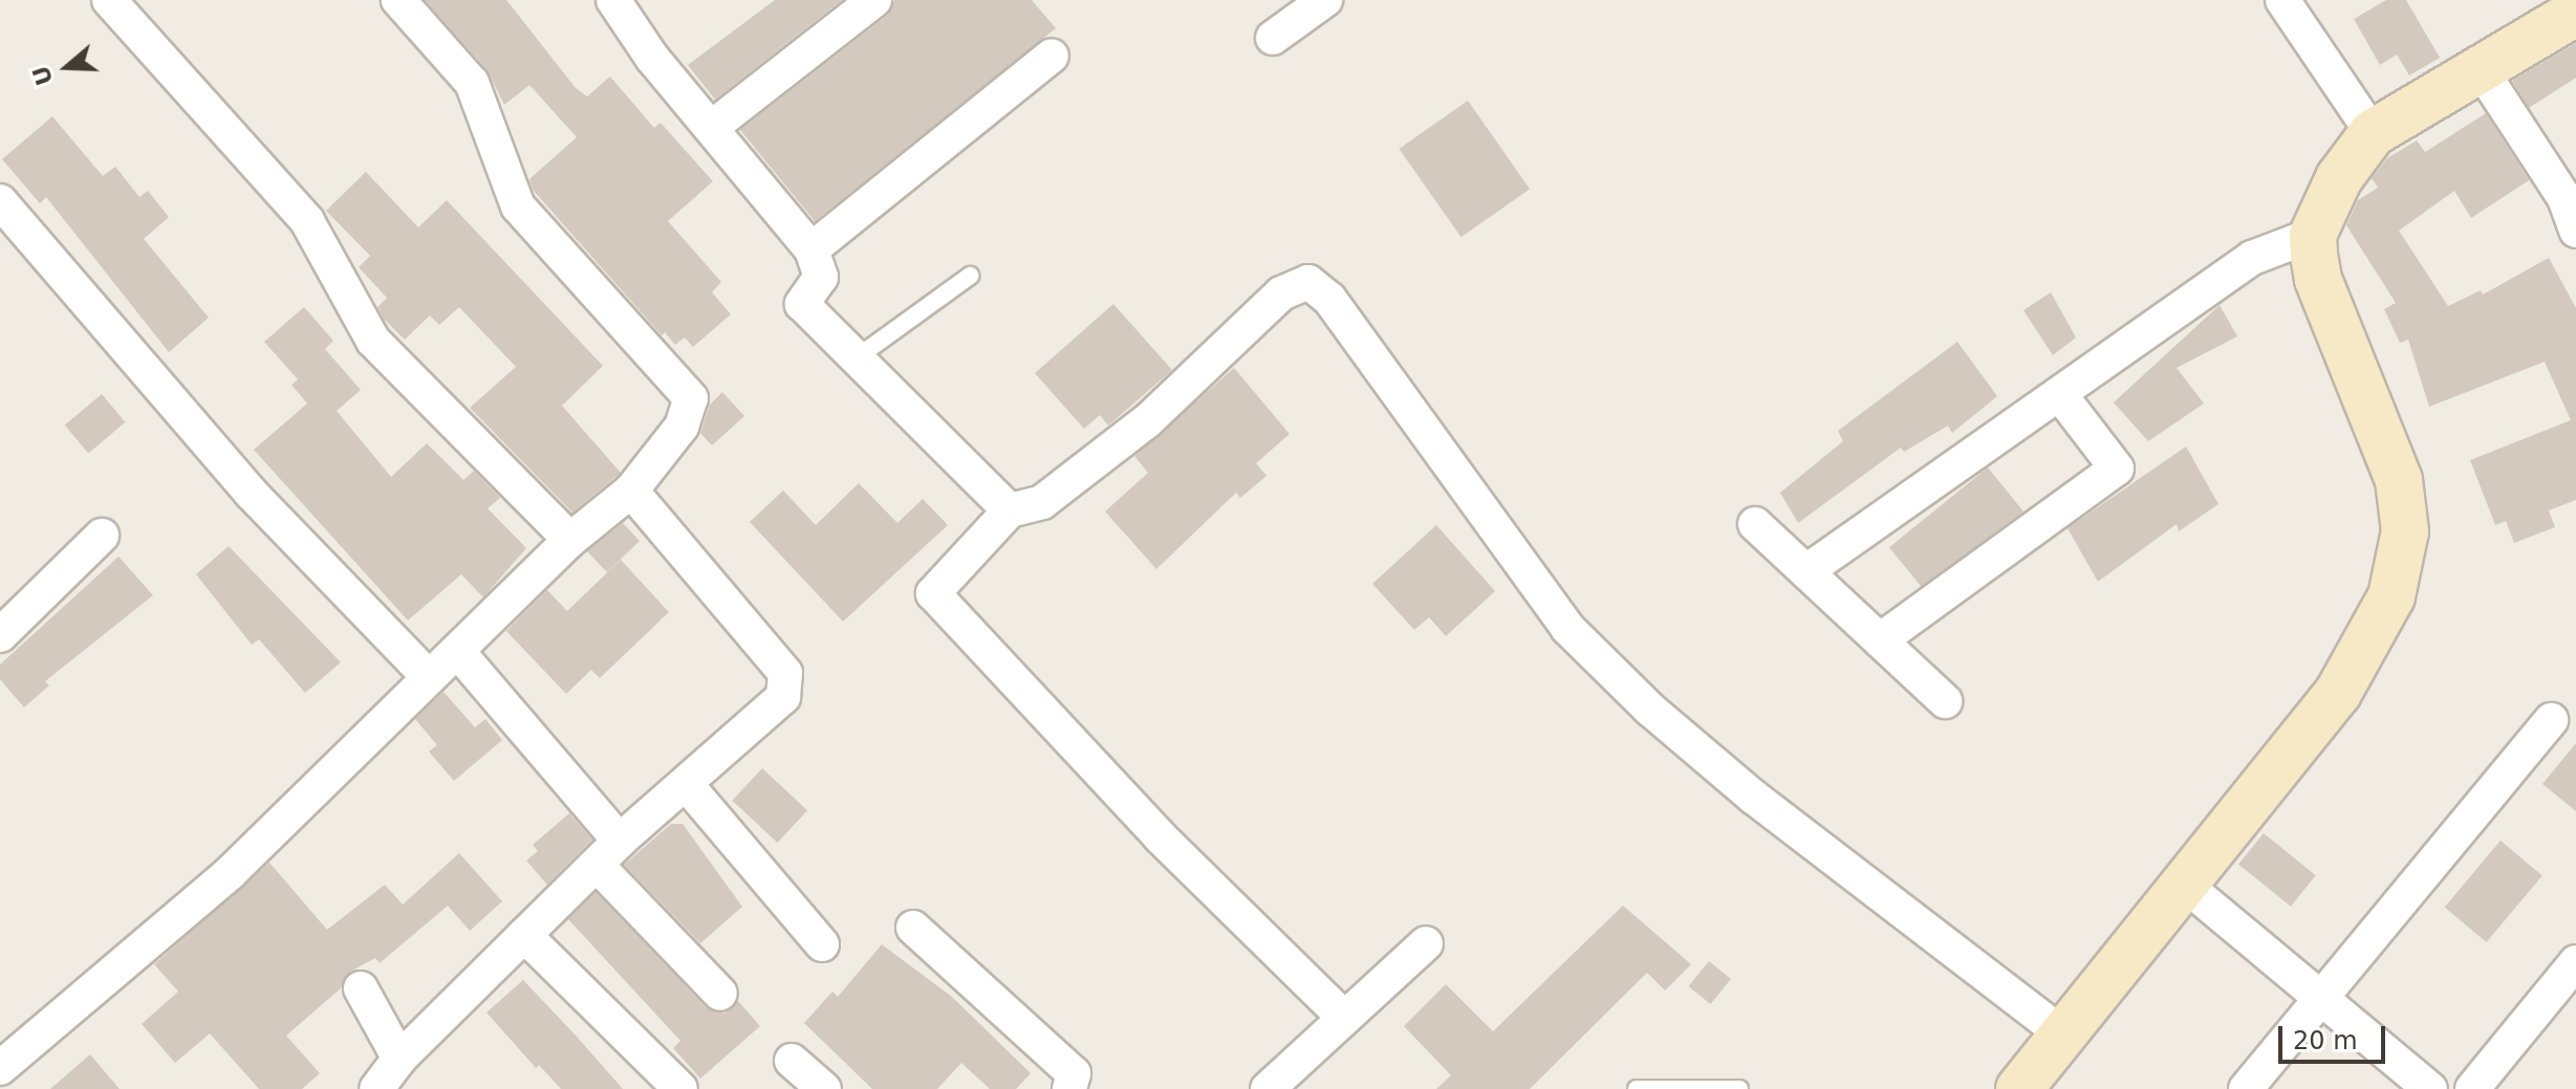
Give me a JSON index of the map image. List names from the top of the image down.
{
  "scale_bar": "20 m",
  "north": "left"
}
